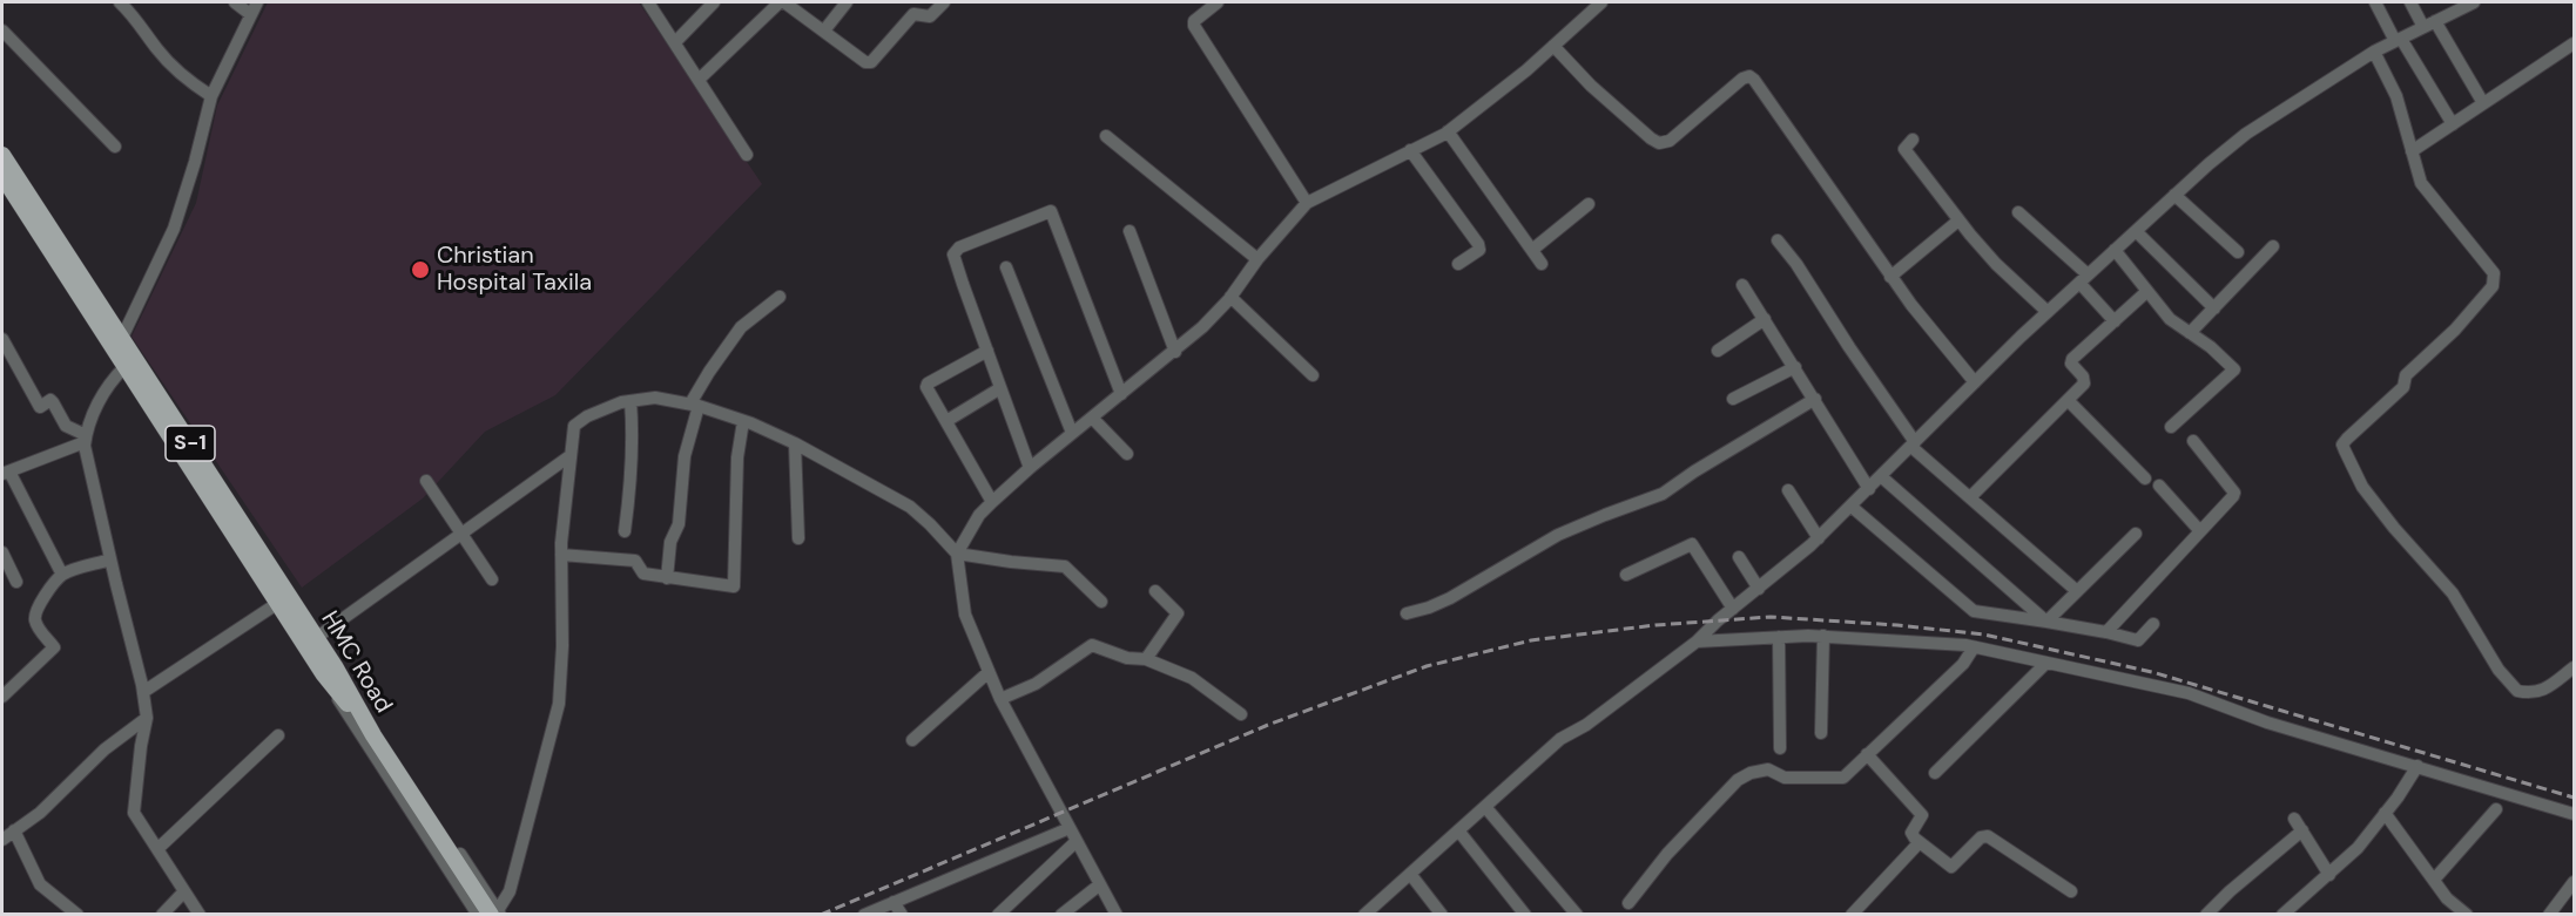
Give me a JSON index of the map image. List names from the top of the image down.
{
  "streets": {
    "main road": ["S-1", "HMC Road"]
  },
  "places": ["Christian Hospital Taxila"]
}
